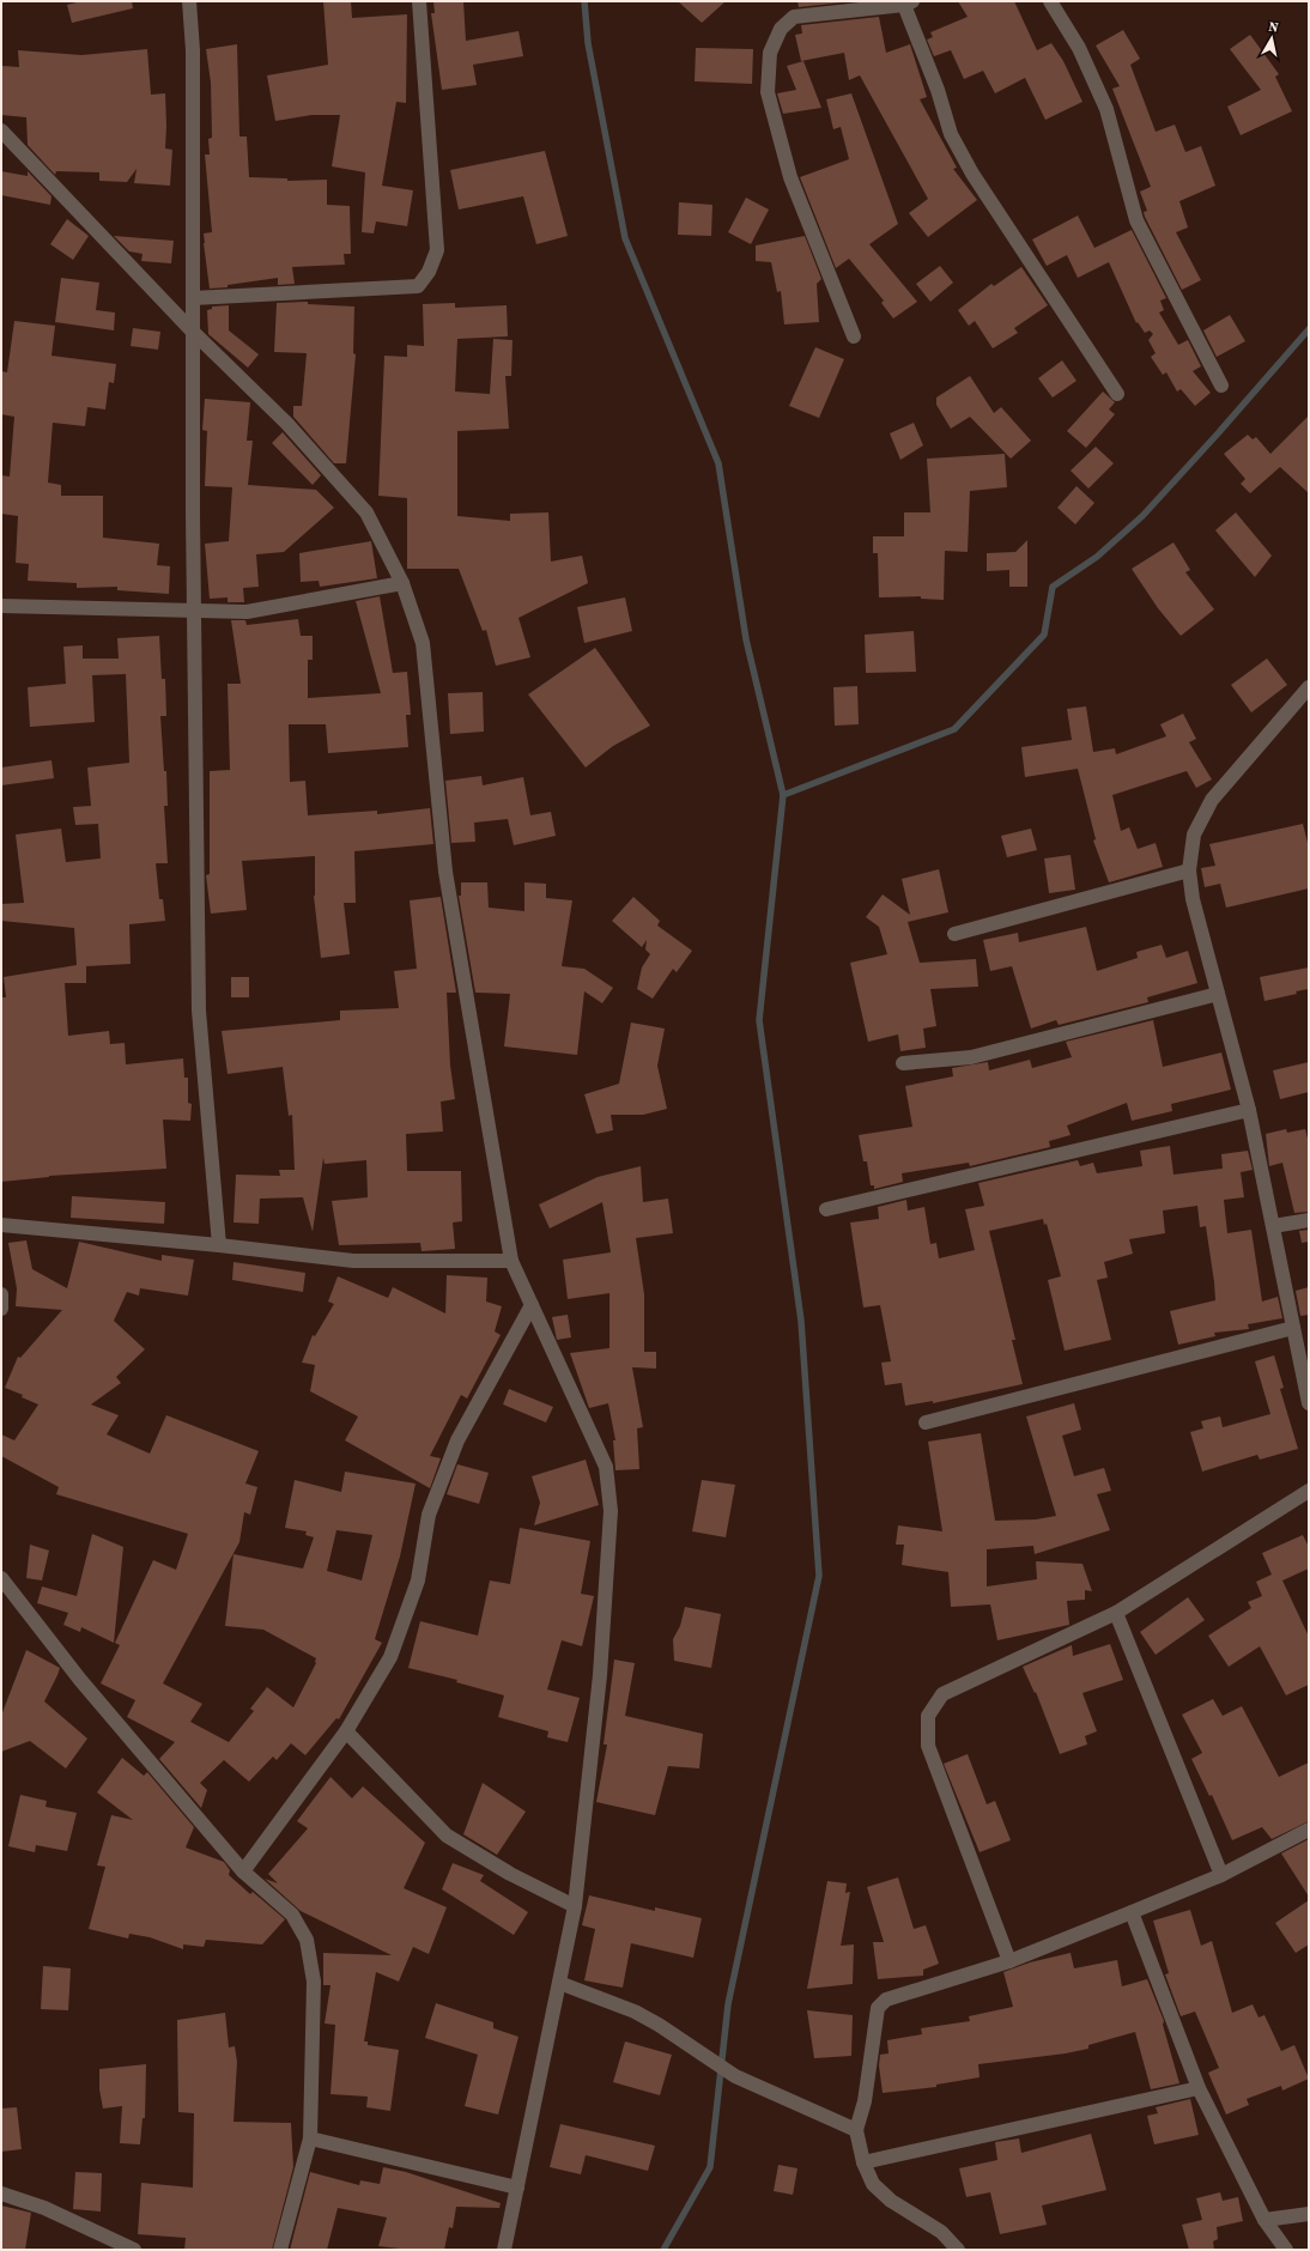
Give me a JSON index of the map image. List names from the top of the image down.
{
  "north": "top"
}
